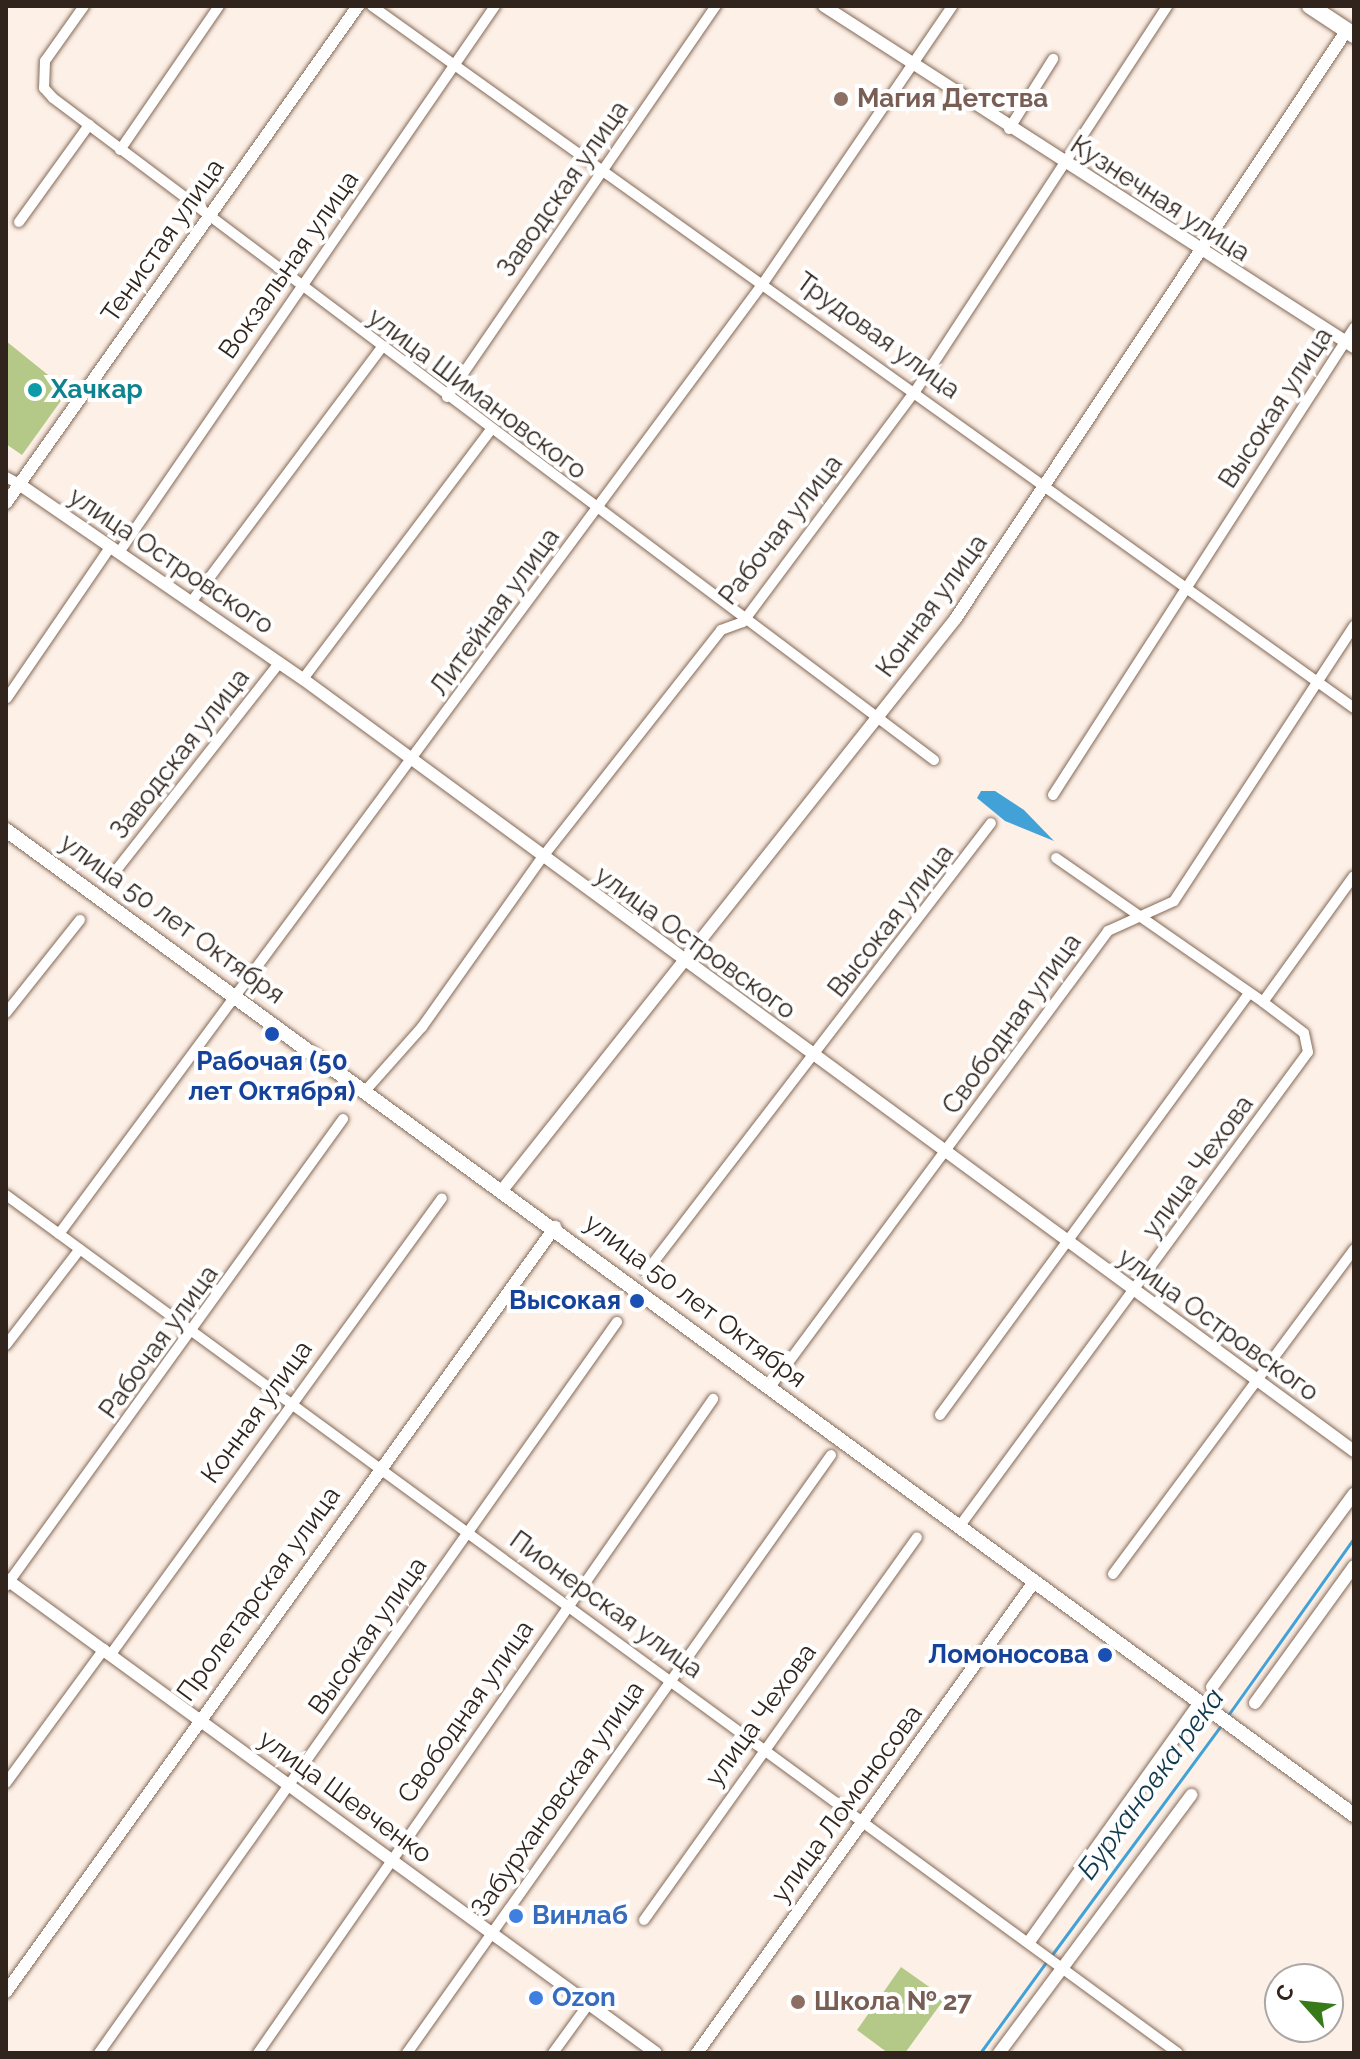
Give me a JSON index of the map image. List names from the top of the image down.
{
  "streets": {
    "main road": ["улица 50 лет Октября"],
    "street": [
      "Заводская улица",
      "Кузнечная улица",
      "Тенистая улица",
      "Вокзальная улица",
      "Трудовая улица",
      "улица Шимановского",
      "Высокая улица",
      "Рабочая улица",
      "улица Островского",
      "Конная улица",
      "Литейная улица",
      "Свободная улица",
      "улица Чехова",
      "Пролетарская улица",
      "Пионерская улица",
      "улица Шевченко",
      "Забурхановская улица",
      "улица Ломоносова"
    ]
  },
  "crossings": [
    ["Заводская улица", "Трудовая улица"],
    ["Заводская улица", "улица Шимановского"],
    ["Заводская улица", "улица Островского"],
    ["Кузнечная улица", "Высокая улица"],
    ["Кузнечная улица", "Рабочая улица"],
    ["Кузнечная улица", "Конная улица"],
    ["Кузнечная улица", "Литейная улица"],
    ["Тенистая улица", "улица Шимановского"],
    ["Тенистая улица", "улица Островского"],
    ["Вокзальная улица", "Трудовая улица"],
    ["Вокзальная улица", "улица Шимановского"],
    ["Вокзальная улица", "улица Островского"],
    ["Трудовая улица", "Высокая улица"],
    ["Трудовая улица", "Рабочая улица"],
    ["Трудовая улица", "Конная улица"],
    ["Трудовая улица", "Литейная улица"],
    ["Трудовая улица", "Свободная улица"],
    ["улица Шимановского", "Рабочая улица"],
    ["улица Шимановского", "Конная улица"],
    ["улица Шимановского", "Литейная улица"],
    ["Высокая улица", "улица Островского"],
    ["Высокая улица", "Пионерская улица"],
    ["Высокая улица", "улица Шевченко"],
    ["Рабочая улица", "улица Островского"],
    ["Рабочая улица", "улица 50 лет Октября"],
    ["Рабочая улица", "Пионерская улица"],
    ["Рабочая улица", "улица Шевченко"],
    ["улица Островского", "Конная улица"],
    ["улица Островского", "Литейная улица"],
    ["улица Островского", "Свободная улица"],
    ["улица Островского", "улица Чехова"],
    ["Конная улица", "улица 50 лет Октября"],
    ["Конная улица", "Пионерская улица"],
    ["Конная улица", "улица Шевченко"],
    ["Литейная улица", "улица 50 лет Октября"],
    ["Литейная улица", "Пионерская улица"],
    ["улица 50 лет Октября", "Свободная улица"],
    ["улица 50 лет Октября", "улица Чехова"],
    ["улица 50 лет Октября", "Пролетарская улица"],
    ["улица 50 лет Октября", "улица Ломоносова"],
    ["Свободная улица", "улица Чехова"],
    ["Свободная улица", "Пионерская улица"],
    ["Свободная улица", "улица Шевченко"],
    ["улица Чехова", "Пионерская улица"],
    ["Пролетарская улица", "Пионерская улица"],
    ["Пролетарская улица", "улица Шевченко"],
    ["Пионерская улица", "Забурхановская улица"],
    ["Пионерская улица", "улица Ломоносова"],
    ["улица Шевченко", "Забурхановская улица"]
  ],
  "water": ["Бурхановка река"],
  "places": [
    "Магия Детства",
    "Хачкар",
    "Рабочая (50 лет Октября)",
    "Высокая",
    "Ломоносова",
    "Винлаб",
    "Ozon",
    "Школа № 27"
  ],
  "north": "top left"
}
